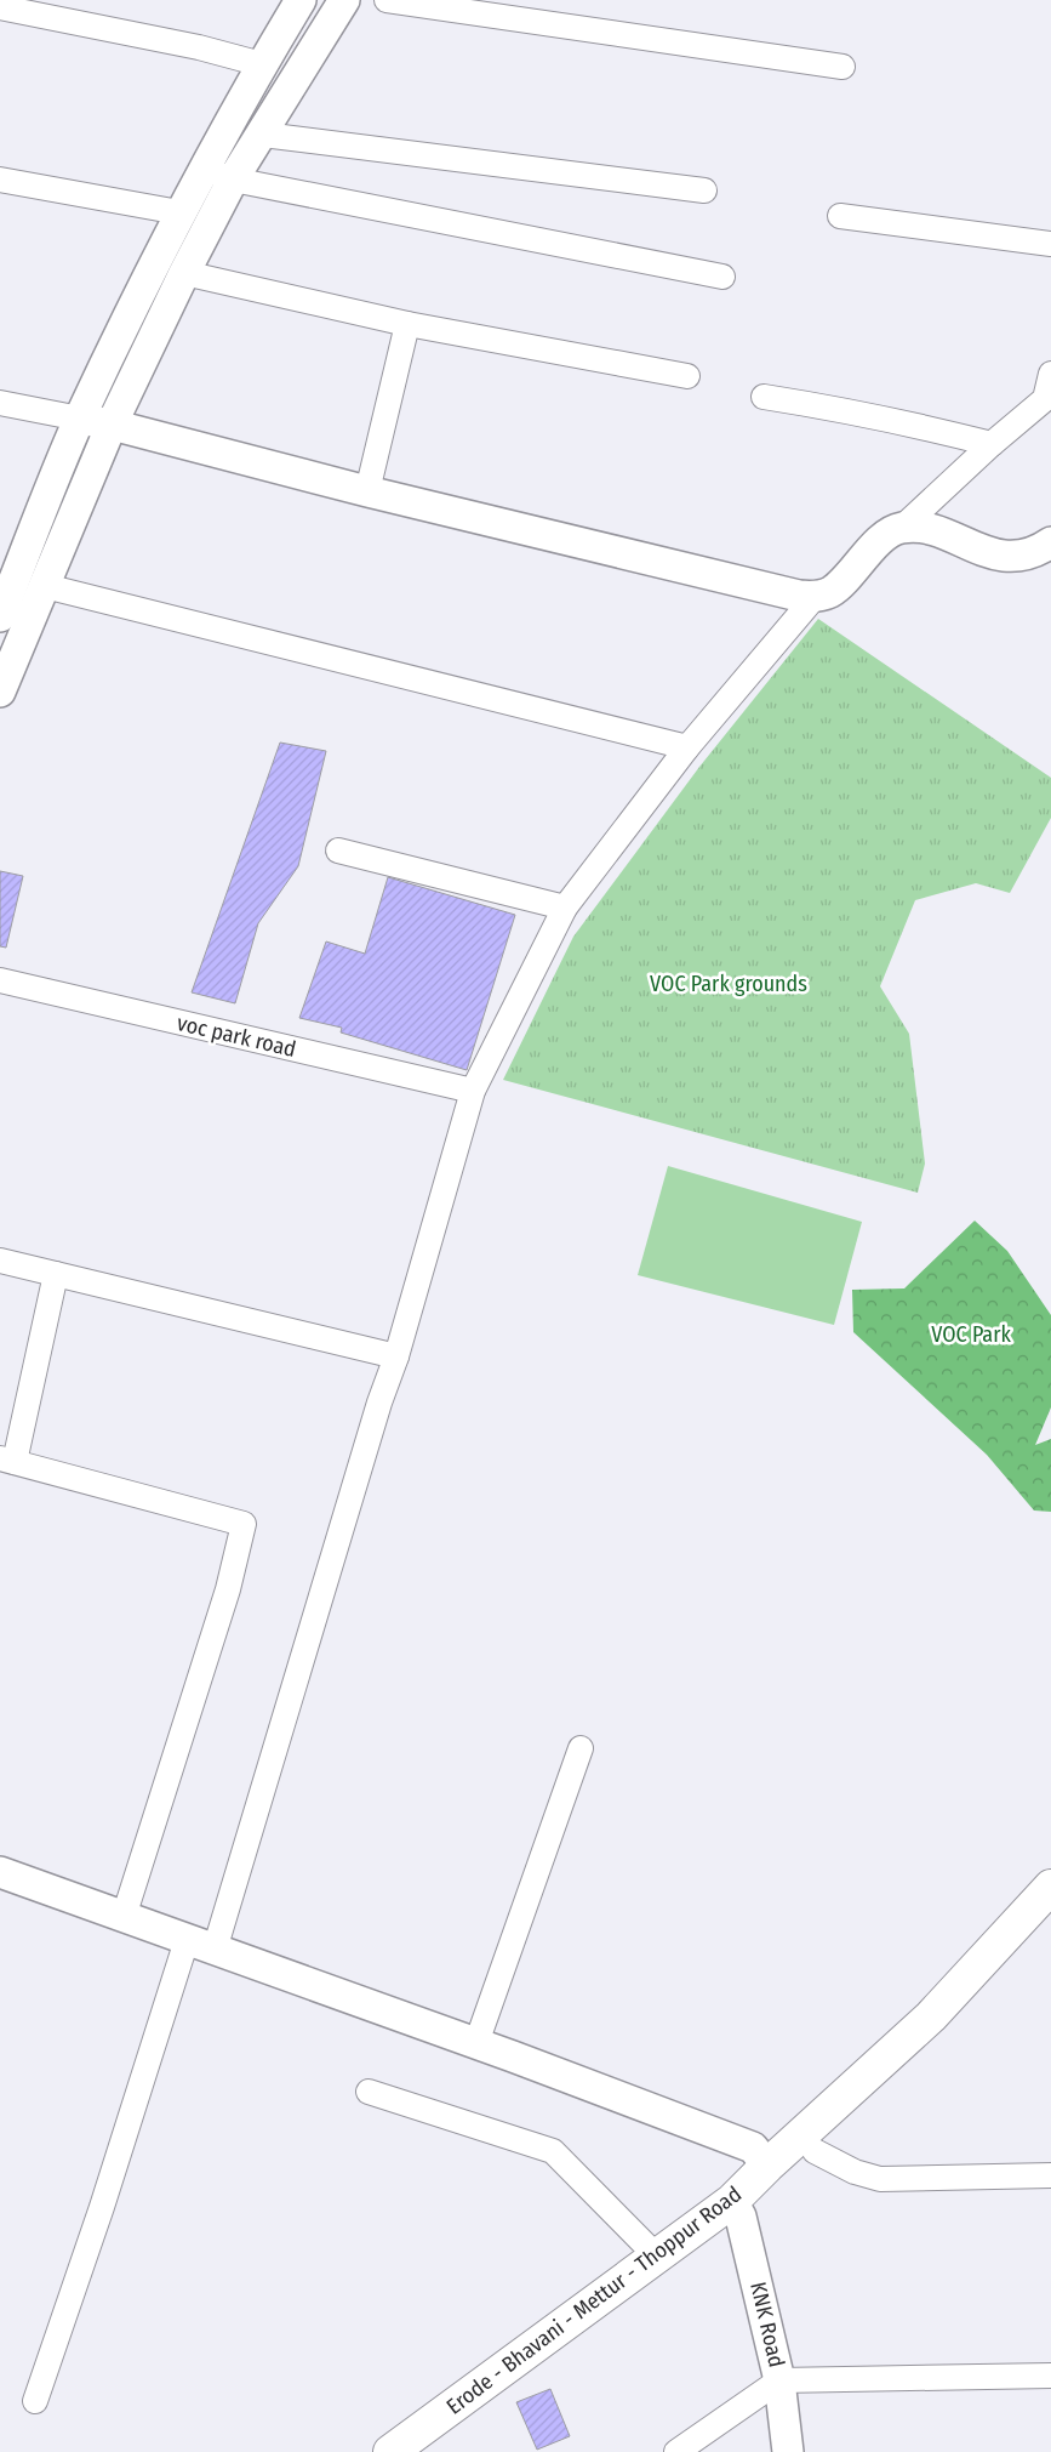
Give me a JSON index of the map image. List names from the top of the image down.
{
  "streets": {
    "highway": ["Erode - Bhavani - Mettur - Thoppur Road"],
    "main road": ["KNK Road"],
    "street": ["voc park road"]
  },
  "crossings": [
    ["Erode - Bhavani - Mettur - Thoppur Road", "KNK Road"]
  ],
  "parks": ["VOC Park grounds", "VOC Park"]
}
